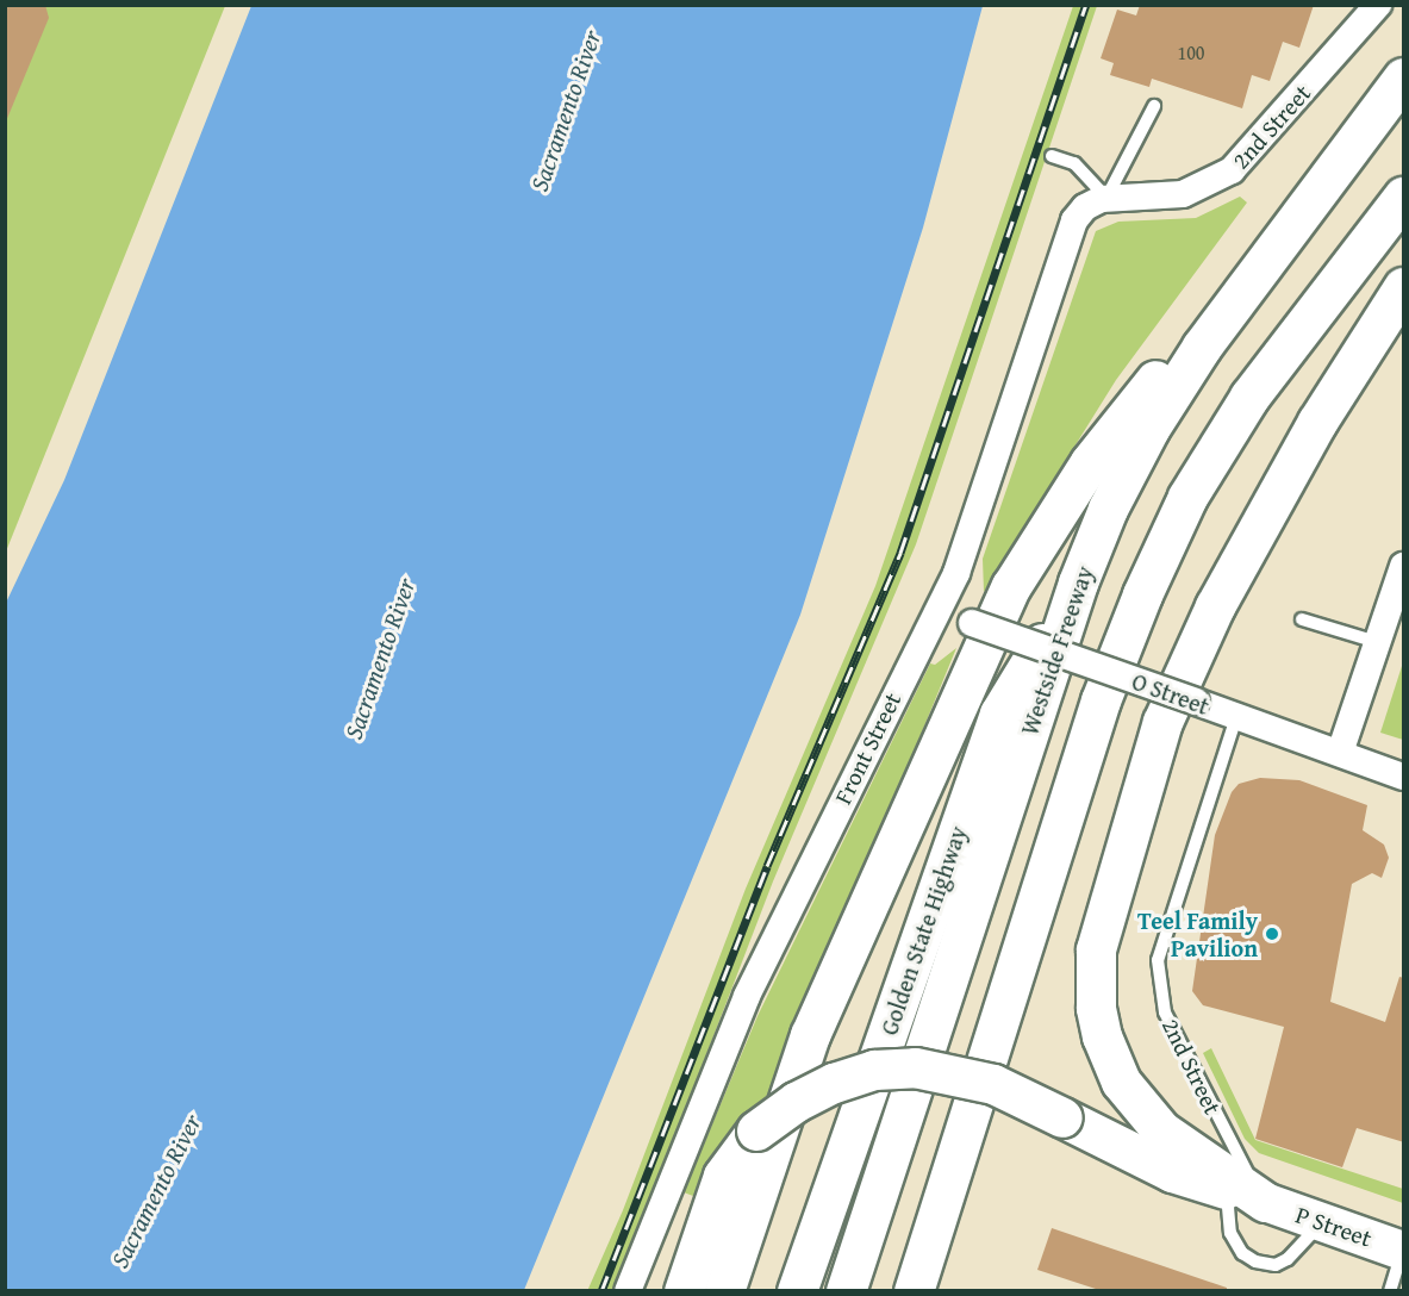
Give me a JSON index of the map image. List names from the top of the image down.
{
  "streets": {
    "highway": ["Westside Freeway", "Golden State Highway"],
    "main road": ["P Street"],
    "street": ["2nd Street", "O Street", "Front Street"]
  },
  "crossings": [
    ["2nd Street", "O Street"],
    ["2nd Street", "Front Street"],
    ["2nd Street", "P Street"],
    ["Westside Freeway", "Golden State Highway"],
    ["O Street", "Front Street"]
  ],
  "water": ["Sacramento River"],
  "places": ["Teel Family Pavilion"],
  "house_numbers": ["100"]
}
